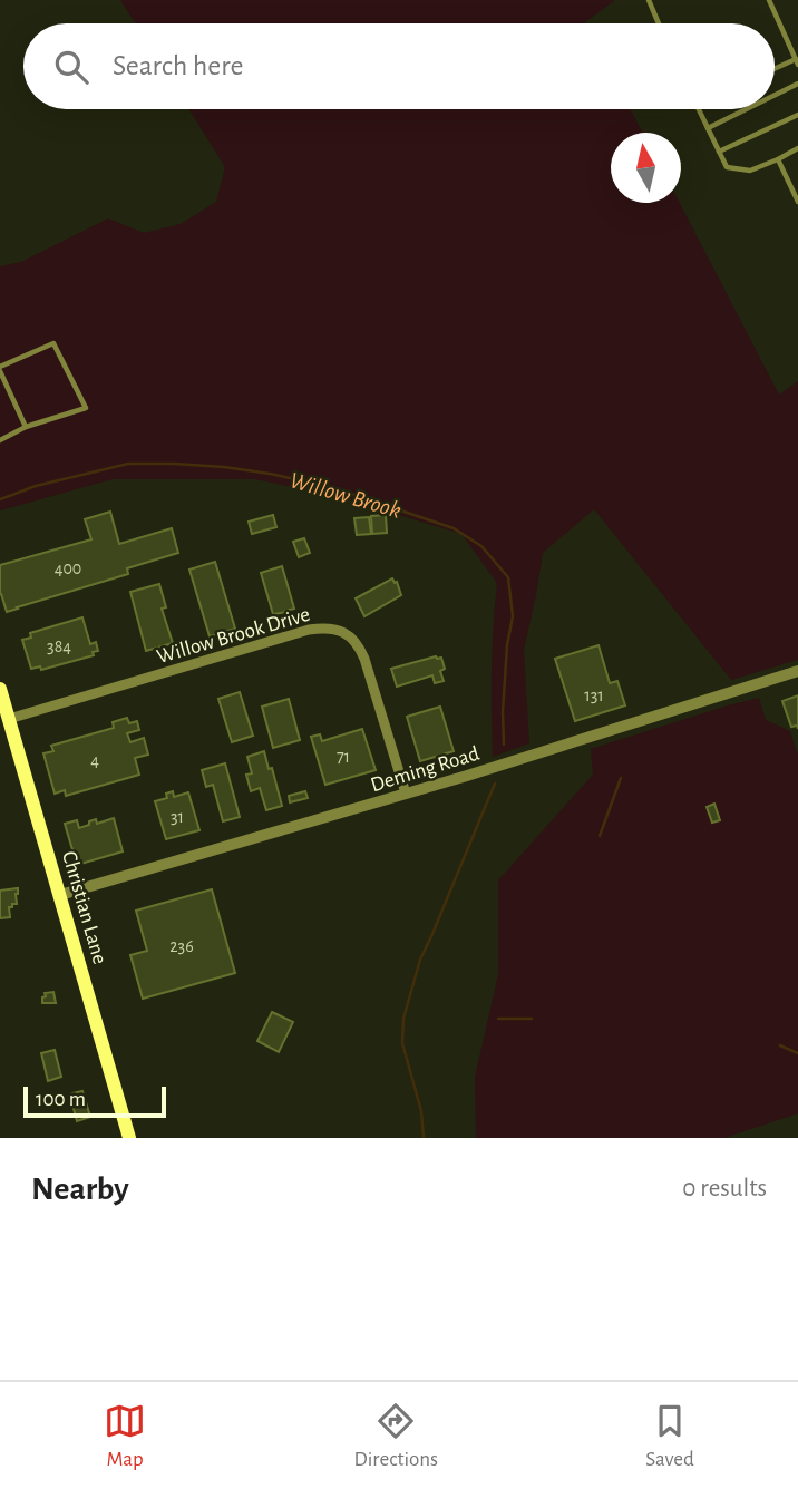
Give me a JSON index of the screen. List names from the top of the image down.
{
  "streets": {
    "main road": ["Christian Lane"],
    "street": ["Willow Brook Drive", "Deming Road"]
  },
  "crossings": [
    ["Willow Brook Drive", "Deming Road"],
    ["Willow Brook Drive", "Christian Lane"],
    ["Deming Road", "Christian Lane"]
  ],
  "water": ["Willow Brook"],
  "house_numbers": [
    "400",
    "384",
    "131",
    "71",
    "4",
    "31",
    "236"
  ],
  "scale_bar": "100 m",
  "north": "top",
  "page": {
    "search": "Search here",
    "scale": "100 m",
    "heading": ["Nearby", "0 results"],
    "nav": ["Map", "Directions", "Saved"]
  }
}
